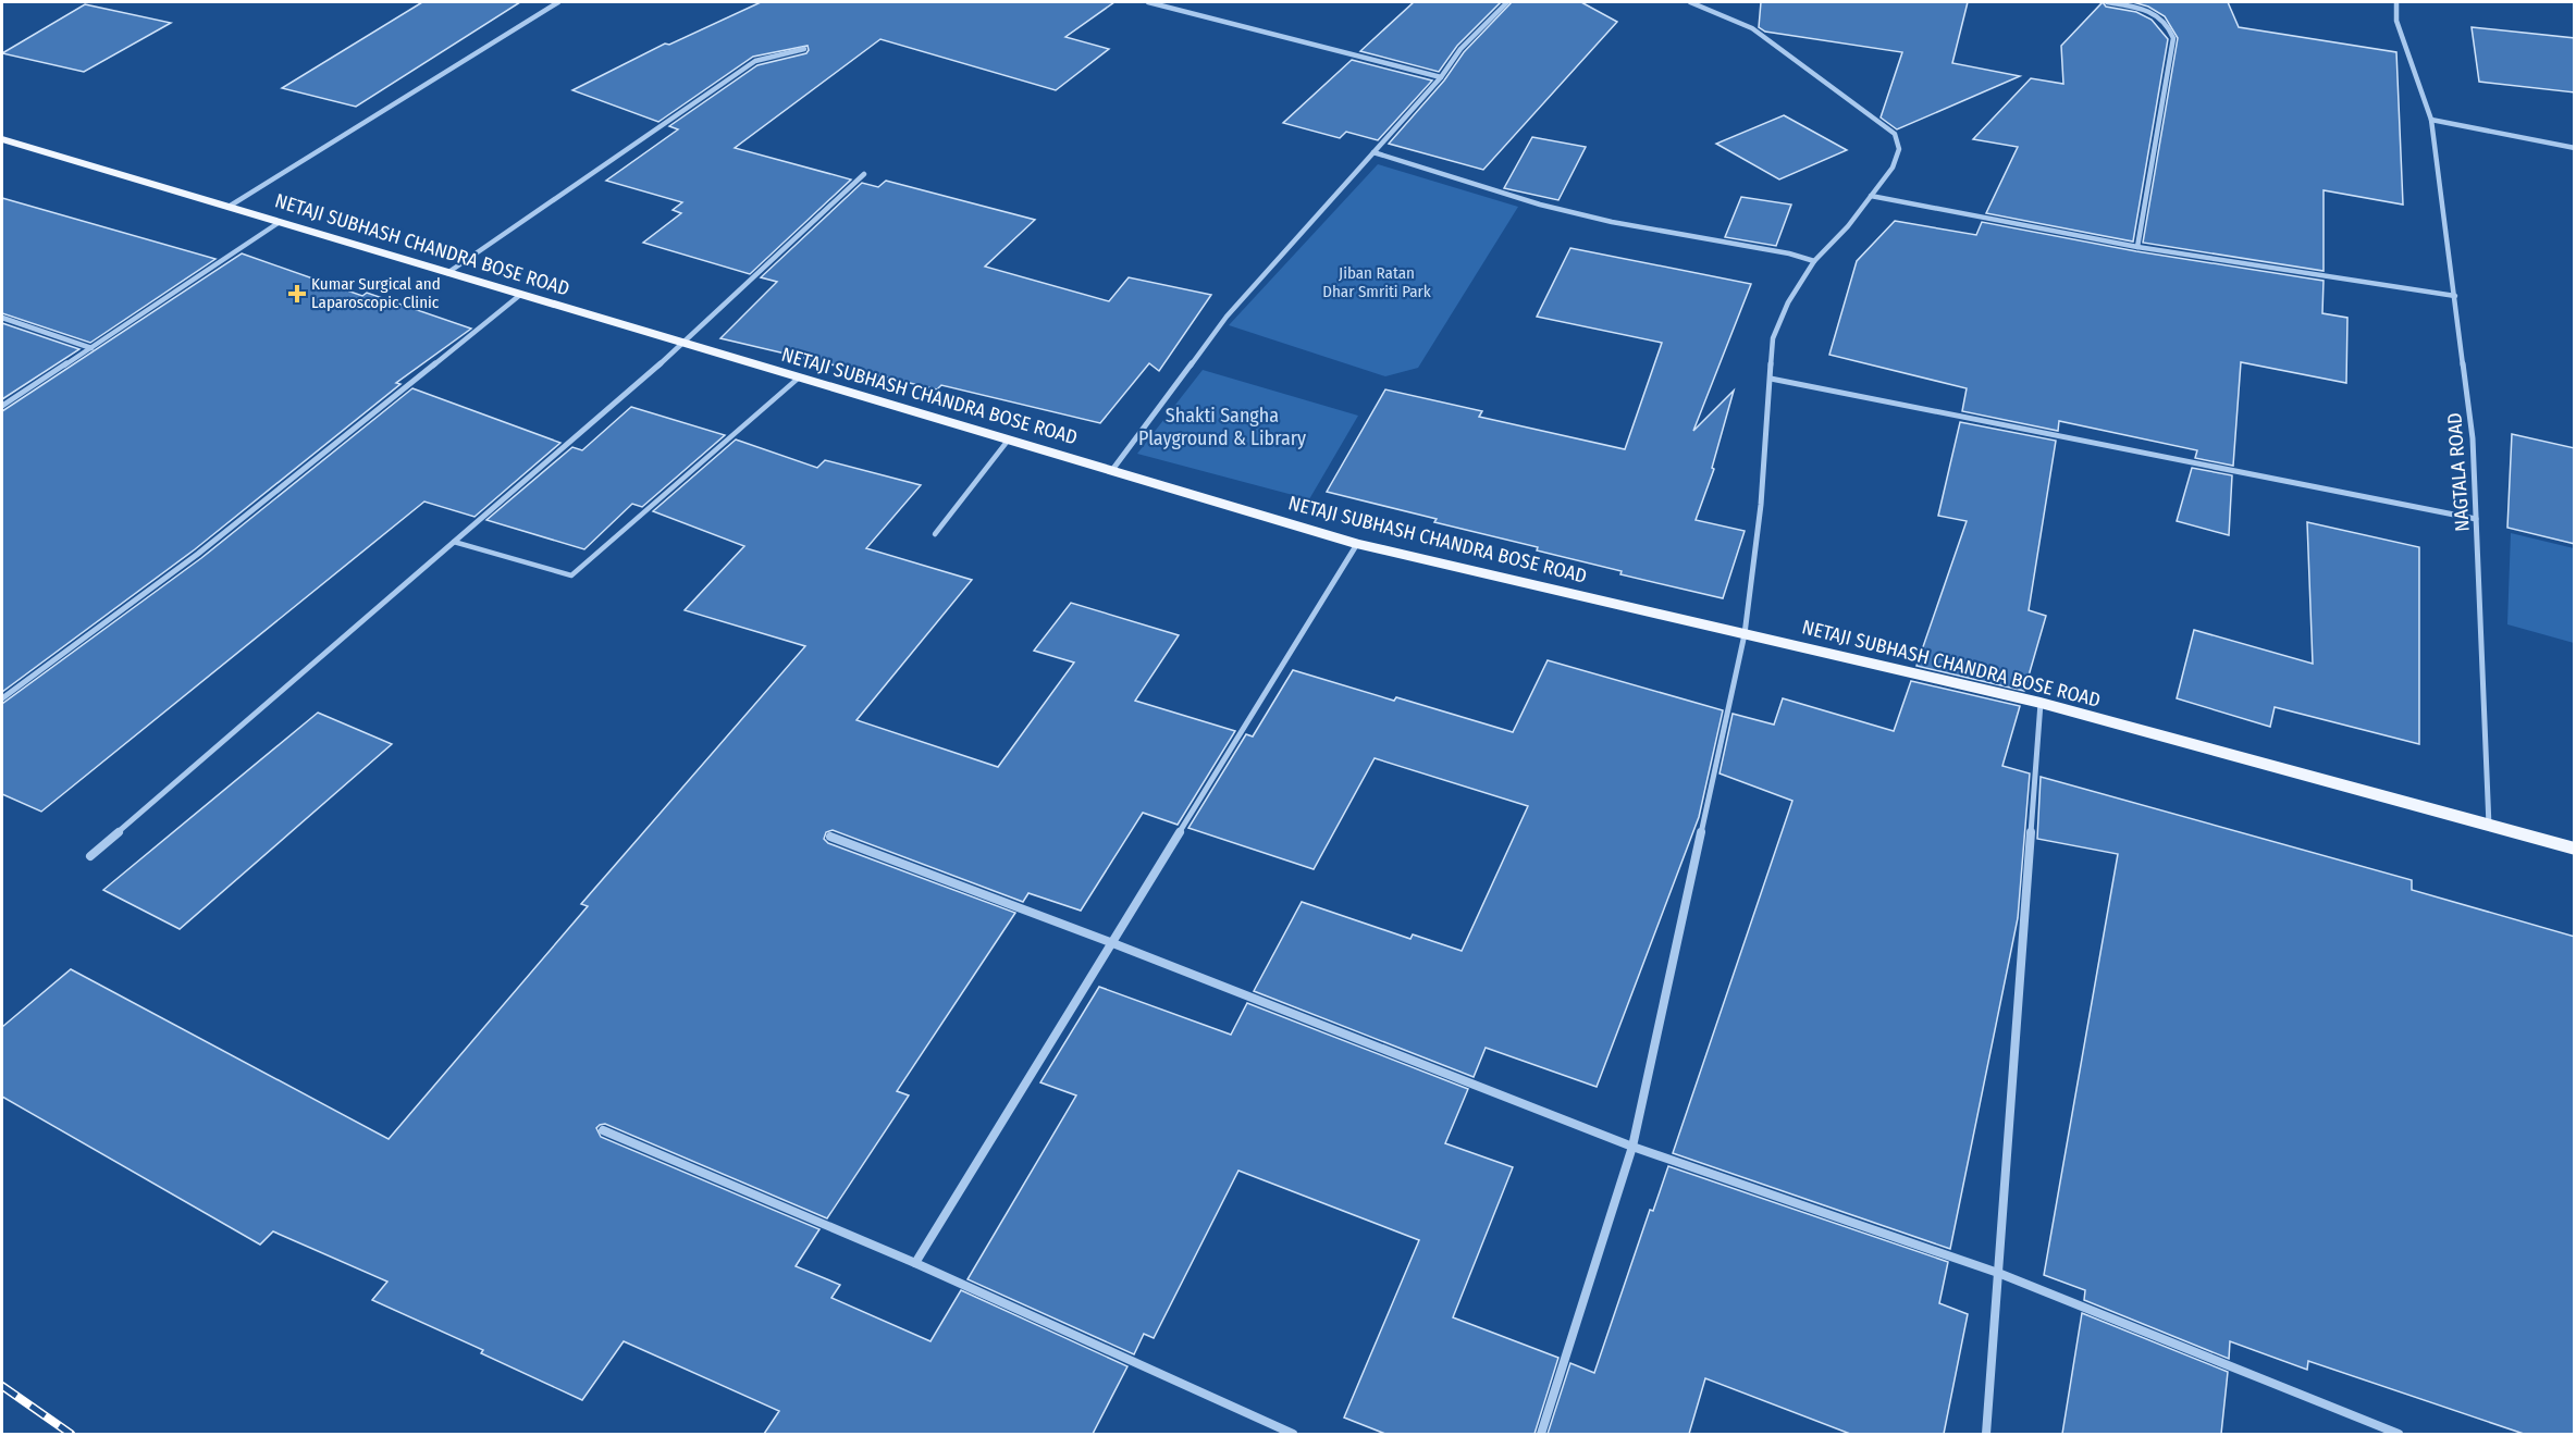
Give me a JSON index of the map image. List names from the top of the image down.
{
  "streets": {
    "main road": ["NETAJI SUBHASH CHANDRA BOSE ROAD"],
    "street": ["NAGTALA ROAD"]
  },
  "crossings": [
    ["NETAJI SUBHASH CHANDRA BOSE ROAD", "NAGTALA ROAD"]
  ],
  "parks": ["Jiban Ratan Dhar Smriti Park", "Shakti Sangha Playground & Library"],
  "places": {
    "health": ["Kumar Surgical and Laparoscopic Clinic"]
  }
}
